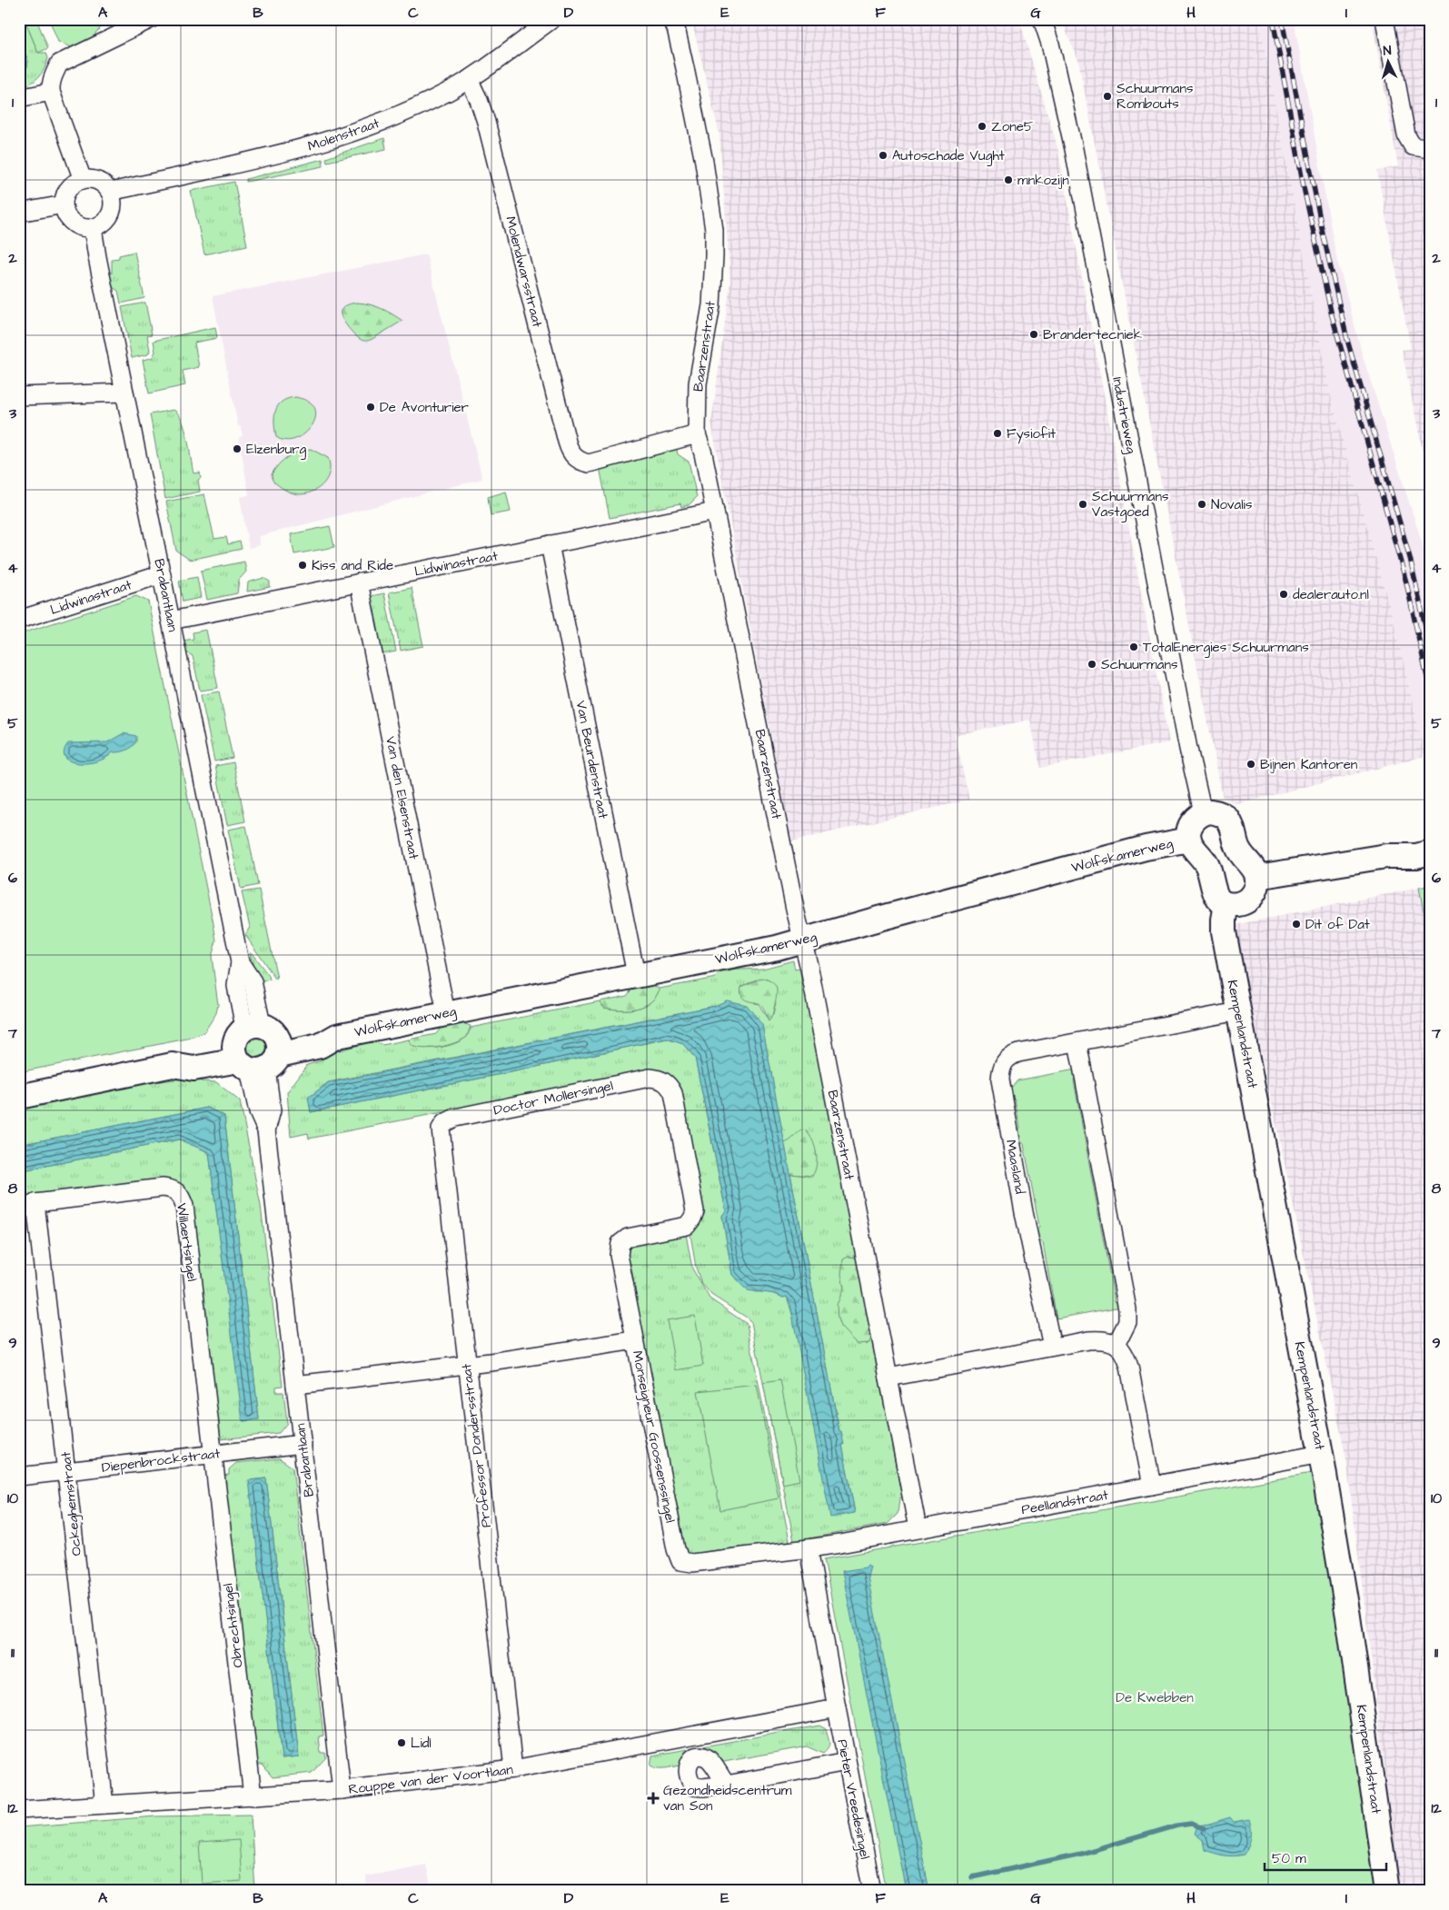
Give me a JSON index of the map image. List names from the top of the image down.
{
  "streets": {
    "main road": ["Wolfskamerweg", "Kempenlandstraat"],
    "street": [
      "Molenstraat",
      "Molendwarsstraat",
      "Baarzenstraat",
      "Industrieweg",
      "Lidwinastraat",
      "Brabantlaan",
      "Van Beurdenstraat",
      "Van den Elsenstraat",
      "Doctor Mollersingel",
      "Maasland",
      "Willaertsingel",
      "Monseigneur Goossenssingel",
      "Professor Dondersstraat",
      "Diepenbrockstraat",
      "Peellandstraat",
      "Ockeghemstraat",
      "Obrechtsingel",
      "Rouppe van der Voortlaan",
      "Pieter Vreedesingel"
    ]
  },
  "crossings": [
    ["Molenstraat", "Molendwarsstraat"],
    ["Molenstraat", "Brabantlaan"],
    ["Molendwarsstraat", "Baarzenstraat"],
    ["Baarzenstraat", "Lidwinastraat"],
    ["Baarzenstraat", "Wolfskamerweg"],
    ["Baarzenstraat", "Peellandstraat"],
    ["Lidwinastraat", "Brabantlaan"],
    ["Lidwinastraat", "Van Beurdenstraat"],
    ["Lidwinastraat", "Van den Elsenstraat"],
    ["Brabantlaan", "Wolfskamerweg"],
    ["Brabantlaan", "Diepenbrockstraat"],
    ["Brabantlaan", "Rouppe van der Voortlaan"],
    ["Van Beurdenstraat", "Wolfskamerweg"],
    ["Van den Elsenstraat", "Wolfskamerweg"],
    ["Kempenlandstraat", "Maasland"],
    ["Kempenlandstraat", "Peellandstraat"],
    ["Doctor Mollersingel", "Monseigneur Goossenssingel"],
    ["Doctor Mollersingel", "Professor Dondersstraat"],
    ["Willaertsingel", "Diepenbrockstraat"],
    ["Willaertsingel", "Ockeghemstraat"],
    ["Willaertsingel", "Obrechtsingel"],
    ["Monseigneur Goossenssingel", "Peellandstraat"],
    ["Professor Dondersstraat", "Rouppe van der Voortlaan"],
    ["Diepenbrockstraat", "Ockeghemstraat"],
    ["Diepenbrockstraat", "Obrechtsingel"],
    ["Ockeghemstraat", "Rouppe van der Voortlaan"],
    ["Obrechtsingel", "Rouppe van der Voortlaan"],
    ["Rouppe van der Voortlaan", "Pieter Vreedesingel"]
  ],
  "parks": ["De Kwebben"],
  "places": {
    "other": [
      "Schuurmans Rombouts",
      "Zone5",
      "Autoschade Vught",
      "mnkozijn",
      "Brandertecniek",
      "De Avonturier",
      "Fysiofit",
      "Elzenburg",
      "Schuurmans Vastgoed",
      "Novalis",
      "Kiss and Ride",
      "dealerauto.nl",
      "TotalEnergies Schuurmans",
      "Schuurmans",
      "Bijnen Kantoren",
      "Dit of Dat",
      "Lidl"
    ],
    "health": ["Gezondheidscentrum van Son"]
  },
  "scale_bar": "50 m",
  "north": "top",
  "grid": {
    "columns": [
      "A",
      "B",
      "C",
      "D",
      "E",
      "F",
      "G",
      "H",
      "I"
    ],
    "rows": [
      "1",
      "2",
      "3",
      "4",
      "5",
      "6",
      "7",
      "8",
      "9",
      "10",
      "11",
      "12"
    ]
  }
}
